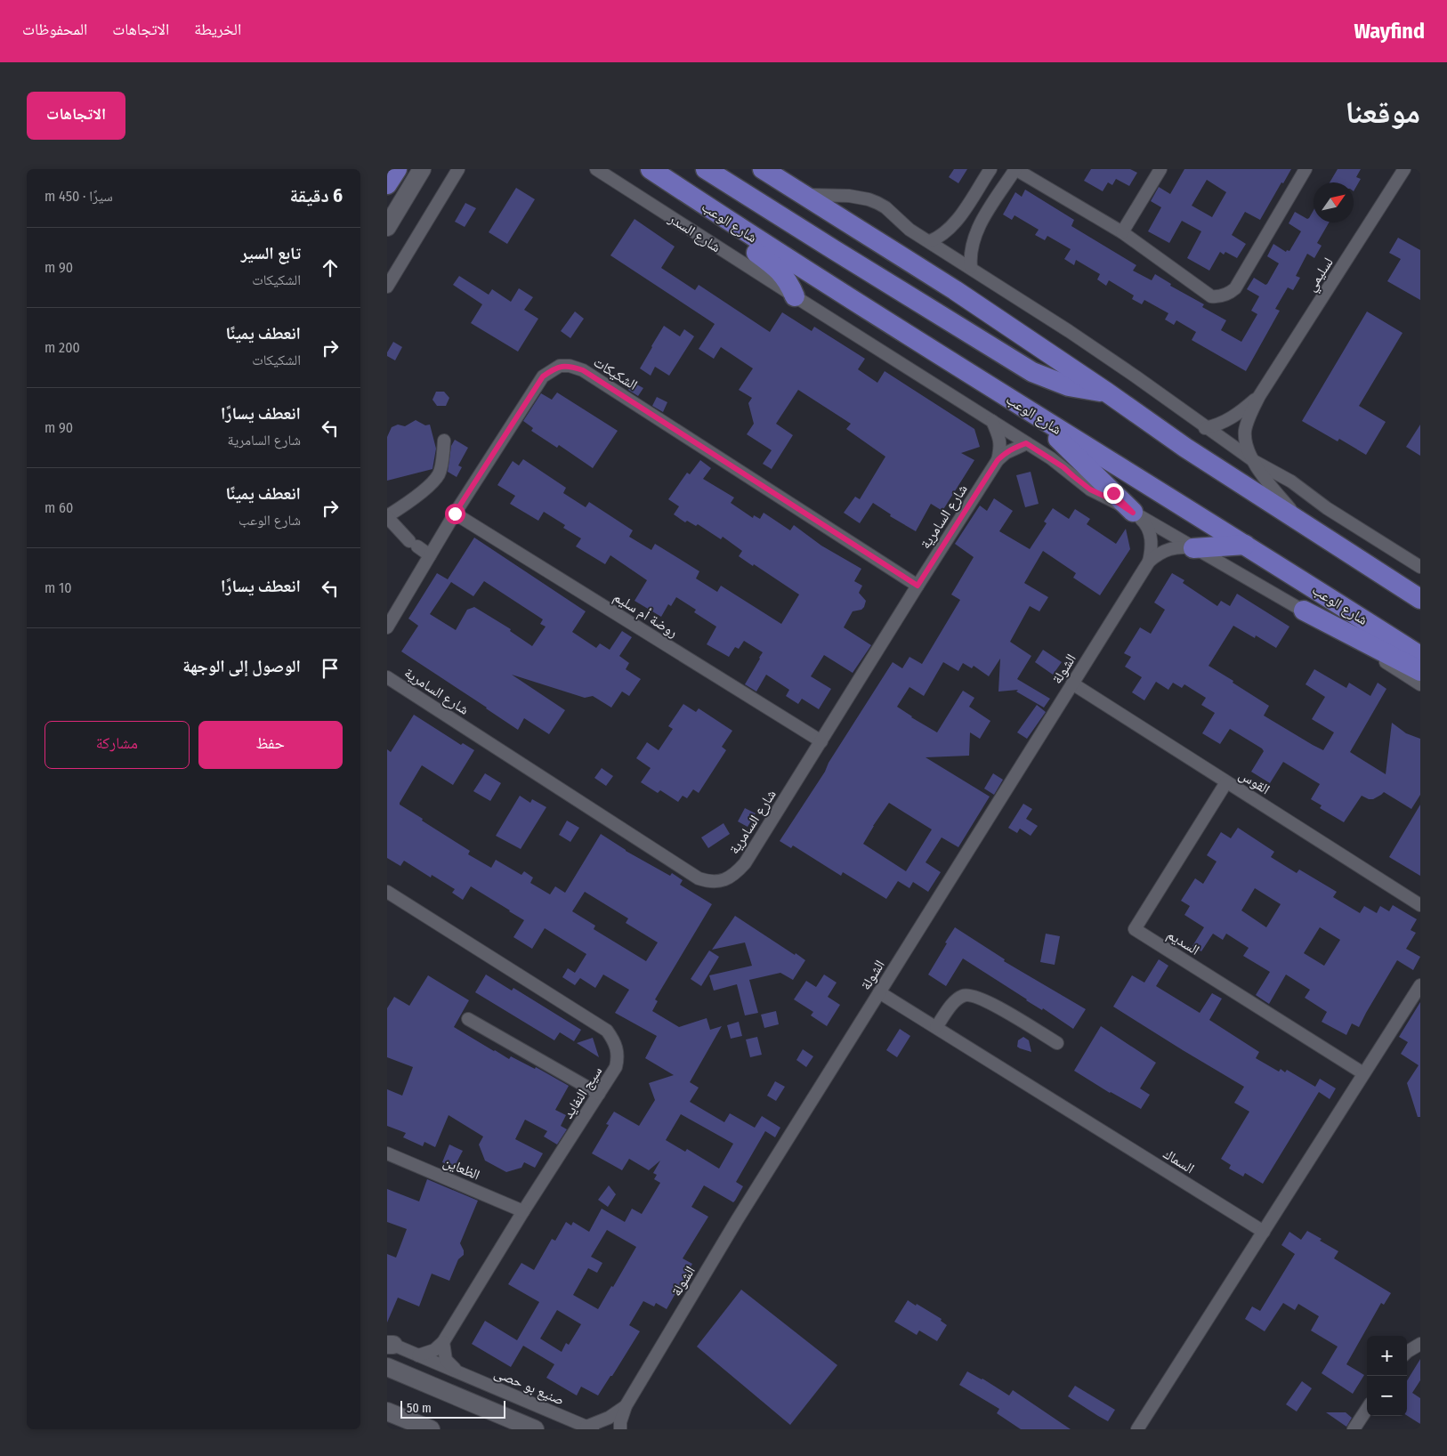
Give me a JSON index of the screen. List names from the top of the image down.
{
  "streets": {
    "main road": ["شارع الوعب"],
    "street": [
      "شارع السدر",
      "لسليمي",
      "الشكيكات",
      "شارع السامرية",
      "روضة أم سليم",
      "الشولة",
      "القوس",
      "السديم",
      "سيج النفايد",
      "السماك",
      "الظعاين",
      "صنيع بو حصى"
    ]
  },
  "crossings": [
    ["شارع الوعب", "شارع السدر"],
    ["شارع الوعب", "شارع السامرية"],
    ["شارع الوعب", "الشولة"],
    ["الشكيكات", "شارع السامرية"],
    ["الشكيكات", "روضة أم سليم"],
    ["شارع السامرية", "روضة أم سليم"],
    ["الشولة", "القوس"],
    ["الشولة", "السماك"],
    ["الشولة", "صنيع بو حصى"],
    ["القوس", "السديم"],
    ["سيج النفايد", "الظعاين"],
    ["سيج النفايد", "صنيع بو حصى"]
  ],
  "scale_bar": "50 m",
  "north": "top right",
  "page": {
    "header": "Wayfind",
    "nav": ["الخريطة", "الاتجاهات", "المحفوظات"],
    "title": "موقعنا",
    "buttons": [
      "الاتجاهات",
      ["حفظ", "مشاركة"]
    ],
    "heading": ["6 دقيقة", "سيرًا · 450 m"],
    "list": [
      ["تابع السير", "الشكيكات", "90 m"],
      ["انعطف يمينًا", "الشكيكات", "200 m"],
      ["انعطف يسارًا", "شارع السامرية", "90 m"],
      ["انعطف يمينًا", "شارع الوعب", "60 m"],
      ["انعطف يسارًا", "10 m"],
      "الوصول إلى الوجهة"
    ],
    "map_buttons": ["+", "−"],
    "scale": "50 m"
  }
}
